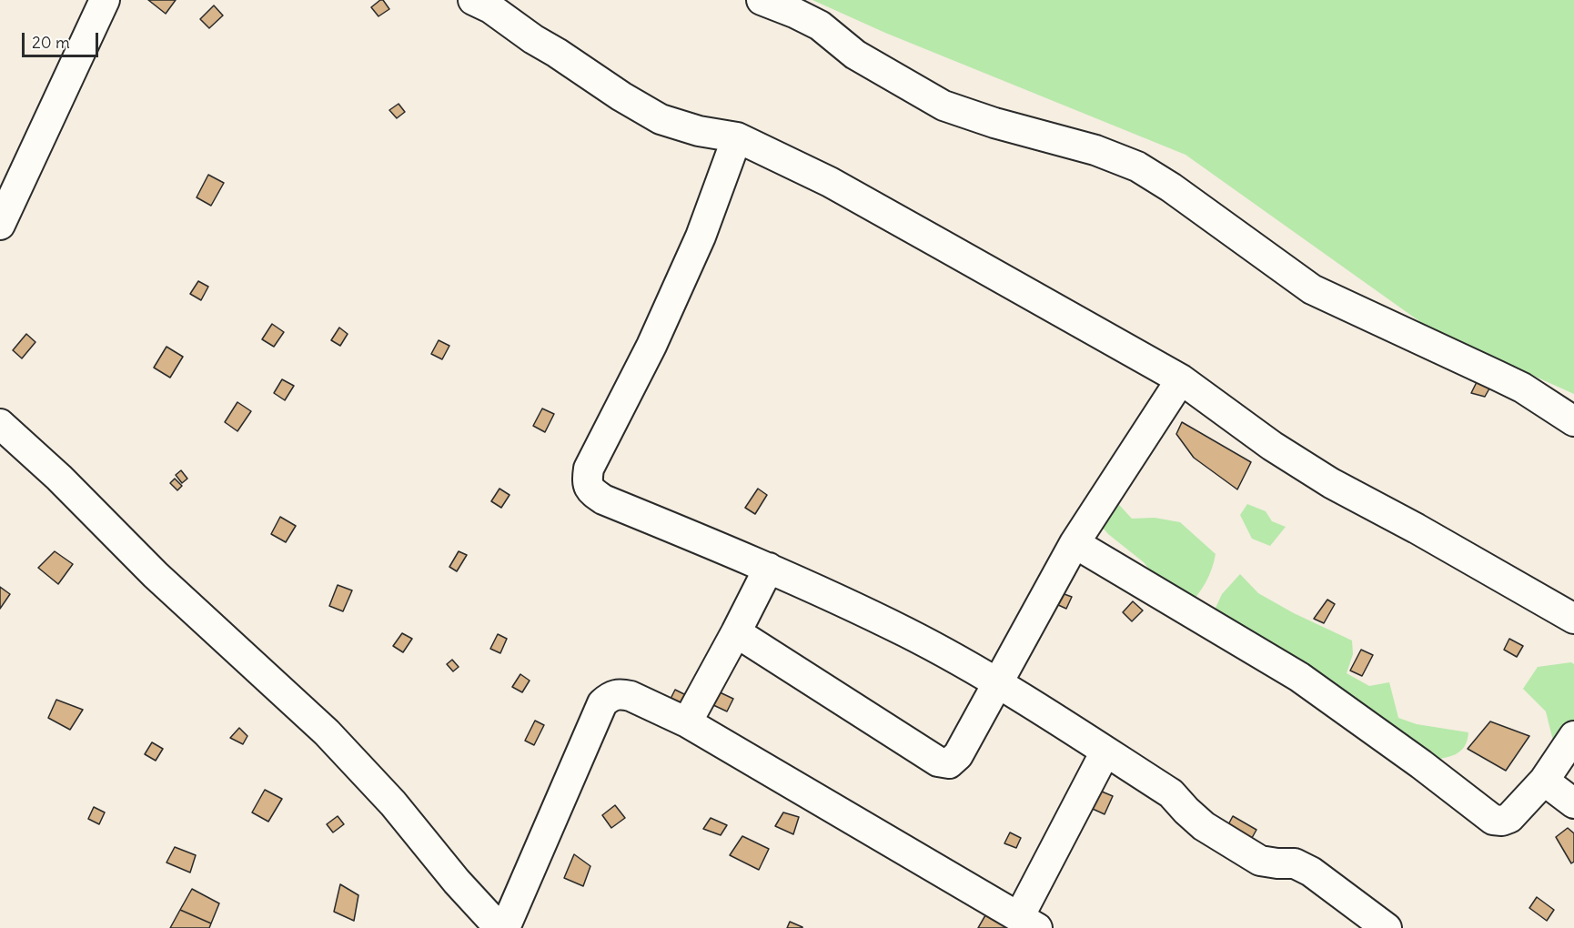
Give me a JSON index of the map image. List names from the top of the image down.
{
  "scale_bar": "20 m"
}
